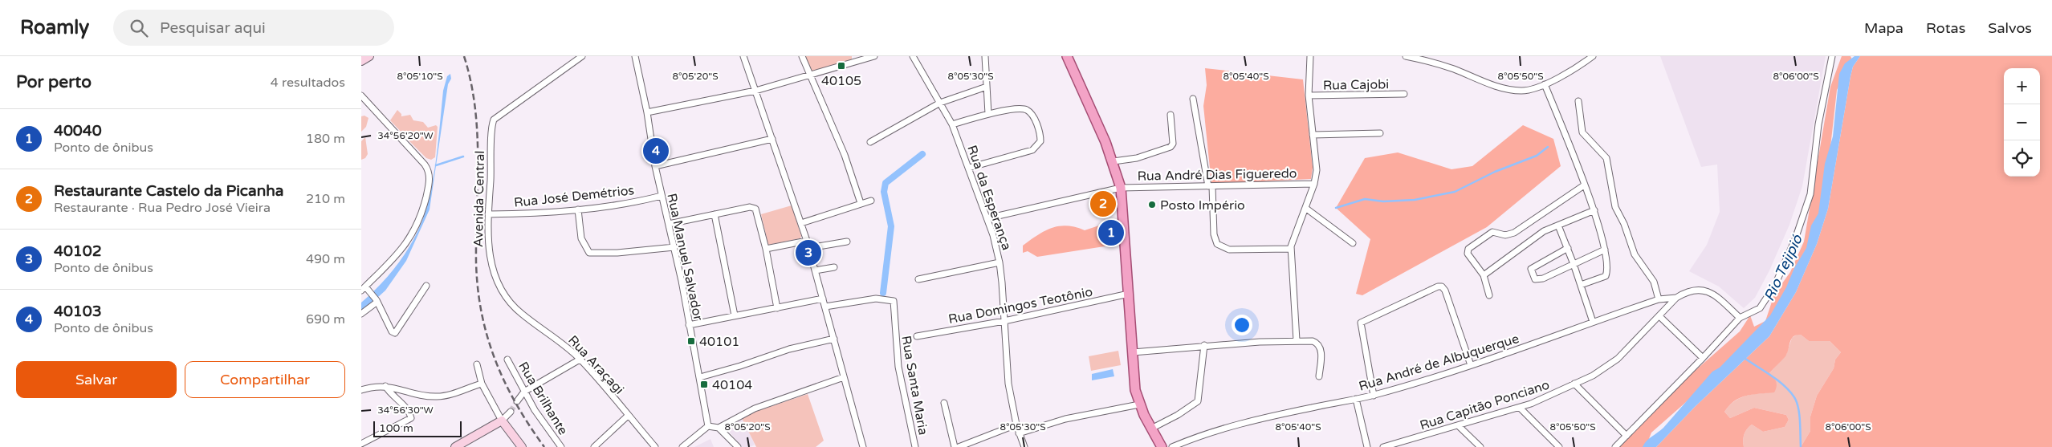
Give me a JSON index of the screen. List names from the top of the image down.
{
  "streets": {
    "street": [
      "Rua Cajobi",
      "Rua André Dias Figueredo",
      "Rua José Demétrios",
      "Rua da Esperança",
      "Avenida Central",
      "Rua Manuel Salvador",
      "Rua Domingos Teotônio",
      "Rua André de Albuquerque",
      "Rua Araçagi",
      "Rua Santa Maria",
      "Rua Brilhante",
      "Rua Capitão Ponciano"
    ]
  },
  "crossings": [
    ["Rua André Dias Figueredo", "Rua da Esperança"],
    ["Rua José Demétrios", "Avenida Central"],
    ["Rua José Demétrios", "Rua Manuel Salvador"],
    ["Rua da Esperança", "Rua Domingos Teotônio"],
    ["Avenida Central", "Rua Araçagi"],
    ["Rua André de Albuquerque", "Rua Capitão Ponciano"]
  ],
  "water": ["Rio Tejipió"],
  "places": {
    "transit": ["40105", "40101", "40104"],
    "other": ["Posto Império"]
  },
  "scale_bar": "100 m",
  "page": {
    "header": "Roamly",
    "search": "Pesquisar aqui",
    "nav": ["Mapa", "Rotas", "Salvos"],
    "heading": ["Por perto", "4 resultados"],
    "map_buttons": ["+", "−"],
    "list": [
      {
        "mark": "1",
        "name": "40040",
        "note": "Ponto de ônibus",
        "value": "180 m"
      },
      {
        "mark": "2",
        "name": "Restaurante Castelo da Picanha",
        "note": "Restaurante · Rua Pedro José Vieira",
        "value": "210 m"
      },
      {
        "mark": "3",
        "name": "40102",
        "note": "Ponto de ônibus",
        "value": "490 m"
      },
      {
        "mark": "4",
        "name": "40103",
        "note": "Ponto de ônibus",
        "value": "690 m"
      }
    ],
    "pins": [
      "4",
      "2",
      "1",
      "3"
    ],
    "buttons": ["Salvar", "Compartilhar"],
    "scale": "100 m"
  },
  "coordinates": [
    "8°05'10\"S",
    "8°05'20\"S",
    "8°05'30\"S",
    "8°05'40\"S",
    "8°05'50\"S",
    "8°06'00\"S",
    "34°56'20\"W",
    "34°56'30\"W"
  ]
}
